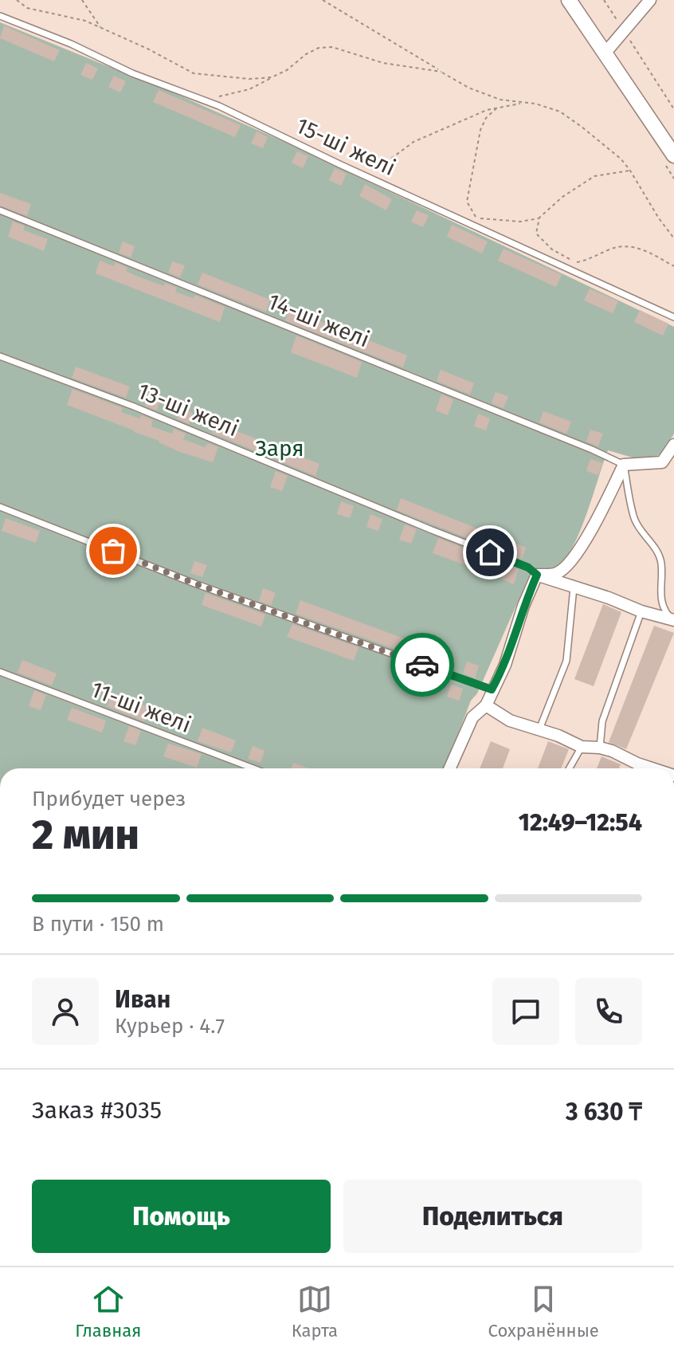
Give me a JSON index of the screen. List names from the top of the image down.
{
  "streets": {
    "lane": [
      "15-ші желі",
      "14-ші желі",
      "13-ші желі",
      "11-ші желі"
    ]
  },
  "parks": ["Заря"],
  "page": {
    "heading": ["2 мин", "Прибудет через", "12:49–12:54"],
    "panel": [
      "Иван",
      "Курьер · 4.7",
      "Заказ #3035",
      "3 630 ₸"
    ],
    "bar": "В пути · 150 m",
    "buttons": ["Помощь", "Поделиться"],
    "tabs": ["Главная", "Карта", "Сохранённые"]
  }
}
